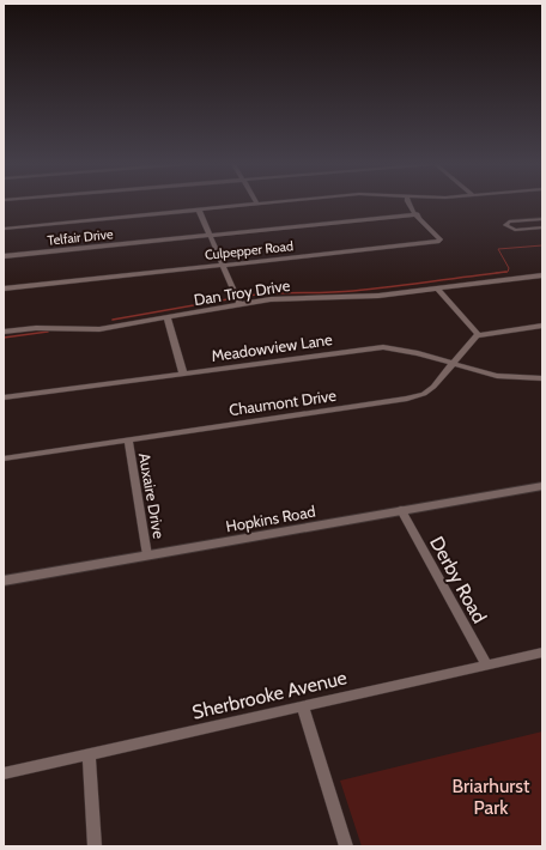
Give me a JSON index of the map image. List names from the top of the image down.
{
  "streets": {
    "street": [
      "Telfair Drive",
      "Culpepper Road",
      "Dan Troy Drive",
      "Meadowview Lane",
      "Chaumont Drive",
      "Auxaire Drive",
      "Hopkins Road",
      "Derby Road",
      "Sherbrooke Avenue"
    ]
  },
  "crossings": [
    ["Telfair Drive", "Culpepper Road"],
    ["Meadowview Lane", "Chaumont Drive"],
    ["Chaumont Drive", "Auxaire Drive"],
    ["Auxaire Drive", "Hopkins Road"],
    ["Hopkins Road", "Derby Road"],
    ["Derby Road", "Sherbrooke Avenue"]
  ],
  "parks": ["Briarhurst Park"]
}
